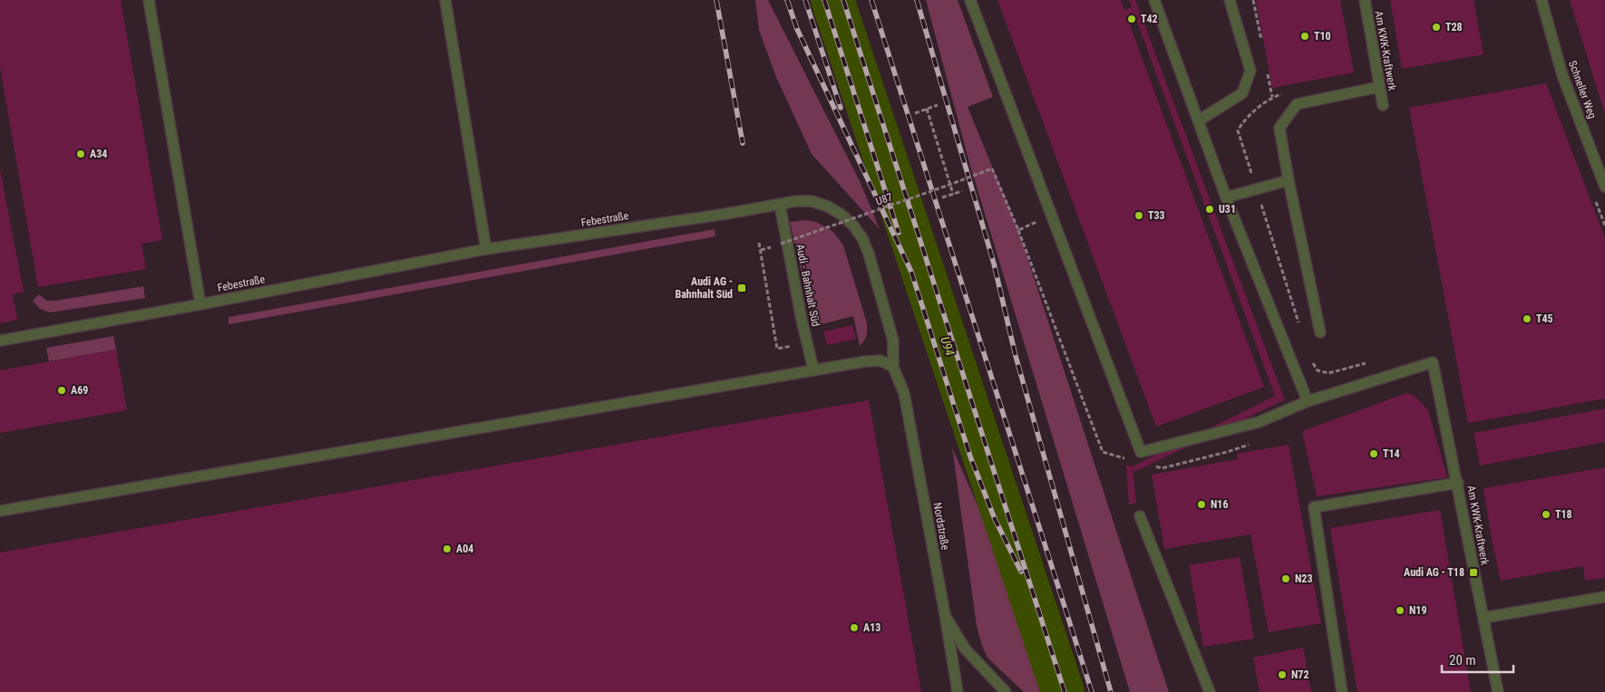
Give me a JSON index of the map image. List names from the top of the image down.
{
  "streets": {
    "lane": [
      "Am KWK-Kraftwerk",
      "Schneller Weg",
      "Febestraße",
      "Audi - Bahnhalt Süd",
      "Nordstraße"
    ],
    "path": ["U87"]
  },
  "crossings": [
    ["Febestraße", "Audi - Bahnhalt Süd"],
    ["Febestraße", "Nordstraße"]
  ],
  "water": ["U94"],
  "places": {
    "other": [
      "T42",
      "T28",
      "T10",
      "A34",
      "U31",
      "T33",
      "T45",
      "A69",
      "T14",
      "N16",
      "T18",
      "A04",
      "N23",
      "N19",
      "A13",
      "N72"
    ],
    "transit": ["Audi AG - Bahnhalt Süd", "Audi AG - T18"]
  },
  "scale_bar": "20 m"
}
